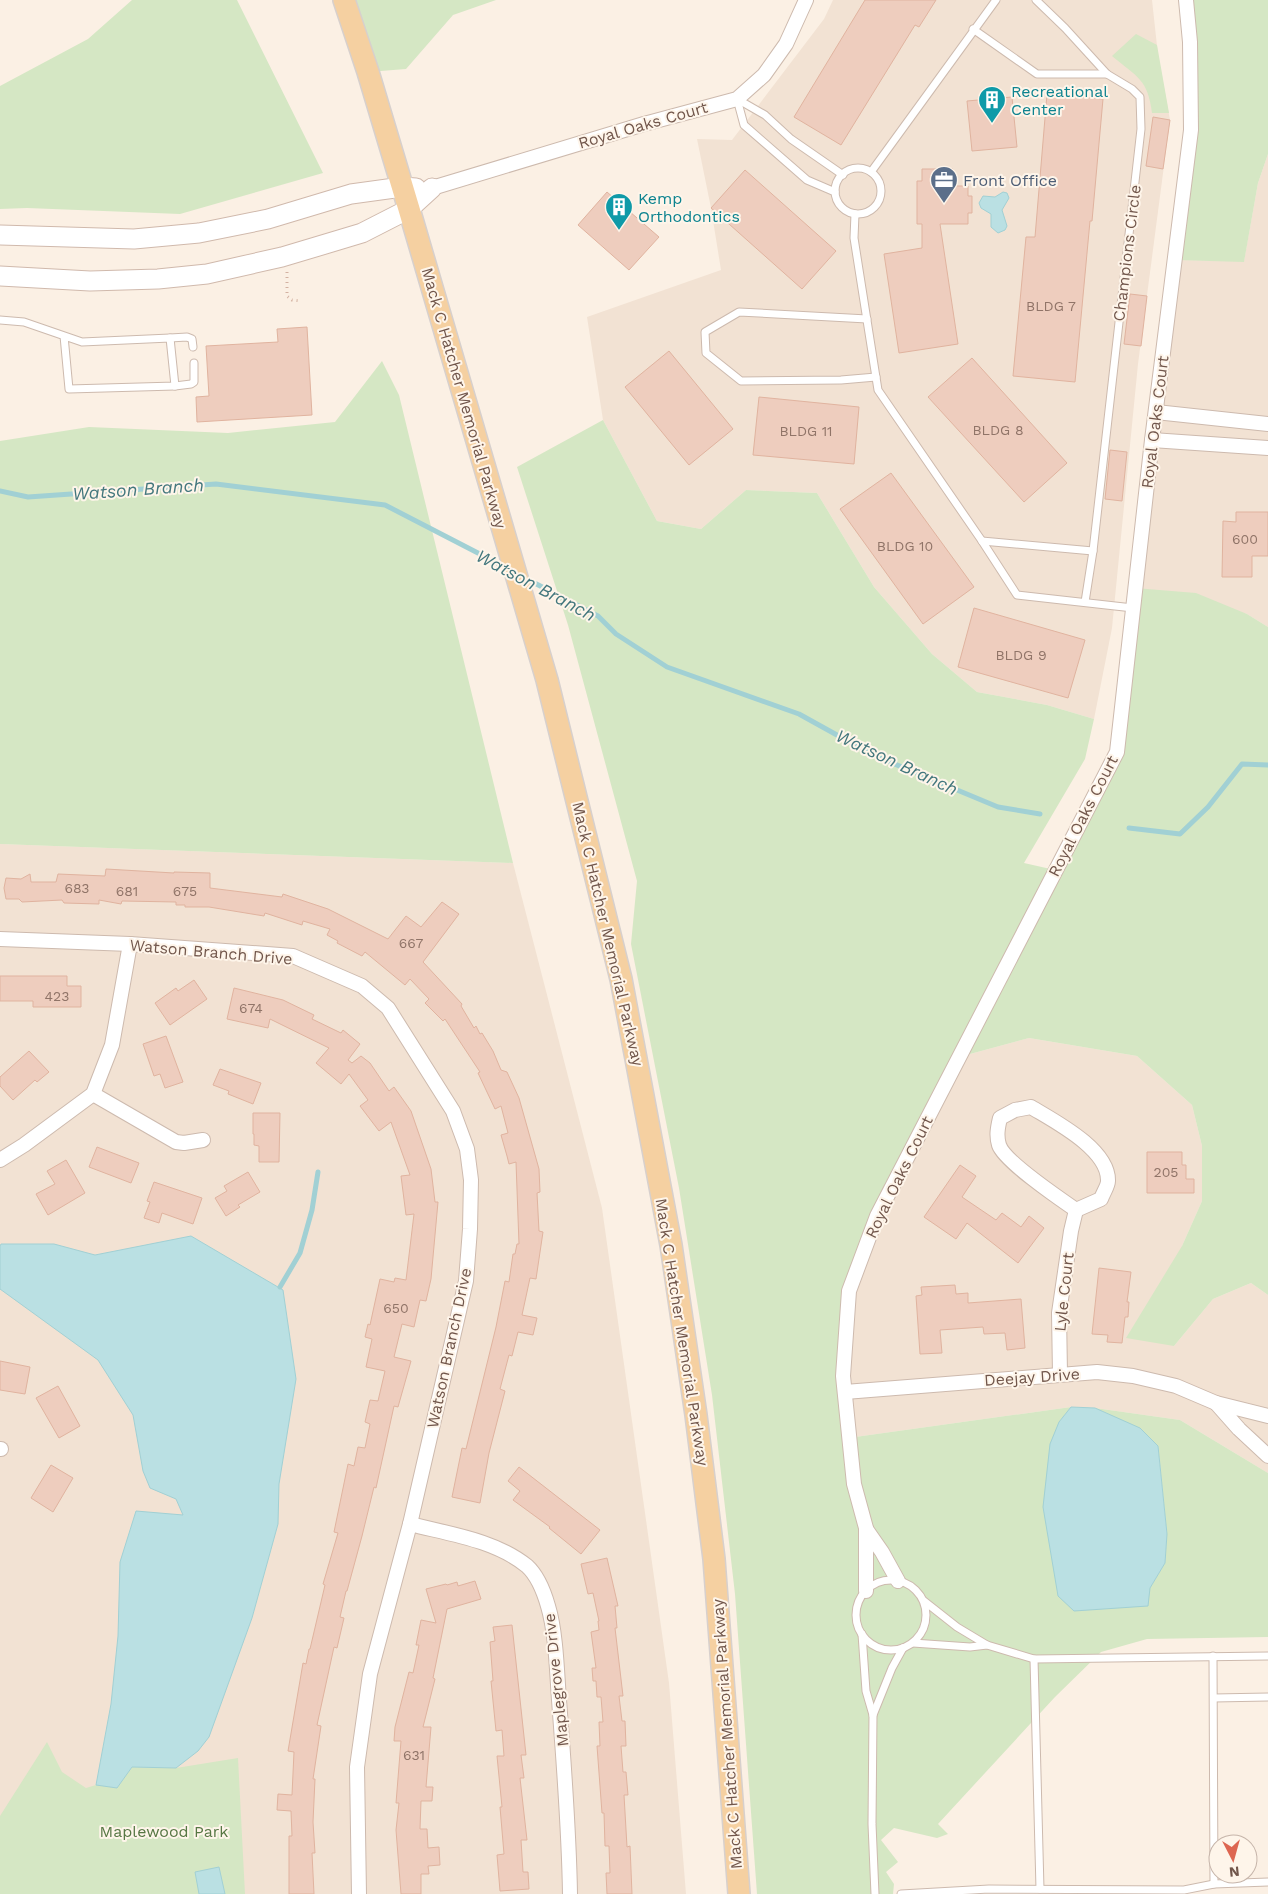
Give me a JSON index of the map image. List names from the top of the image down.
{
  "streets": {
    "main road": ["Mack C Hatcher Memorial Parkway"],
    "street": [
      "Royal Oaks Court",
      "Watson Branch Drive",
      "Lyle Court",
      "Deejay Drive",
      "Maplegrove Drive"
    ],
    "lane": ["Champions Circle"]
  },
  "crossings": [
    ["Royal Oaks Court", "Deejay Drive"],
    ["Watson Branch Drive", "Maplegrove Drive"],
    ["Lyle Court", "Deejay Drive"]
  ],
  "water": ["Watson Branch"],
  "parks": ["Maplewood Park"],
  "places": {
    "building": ["Recreational Center", "Kemp Orthodontics"],
    "office": ["Front Office"]
  },
  "house_numbers": [
    "BLDG 7",
    "BLDG 8",
    "BLDG 11",
    "600",
    "BLDG 10",
    "BLDG 9",
    "683",
    "681",
    "675",
    "667",
    "423",
    "674",
    "205",
    "650",
    "631"
  ],
  "north": "bottom"
}
